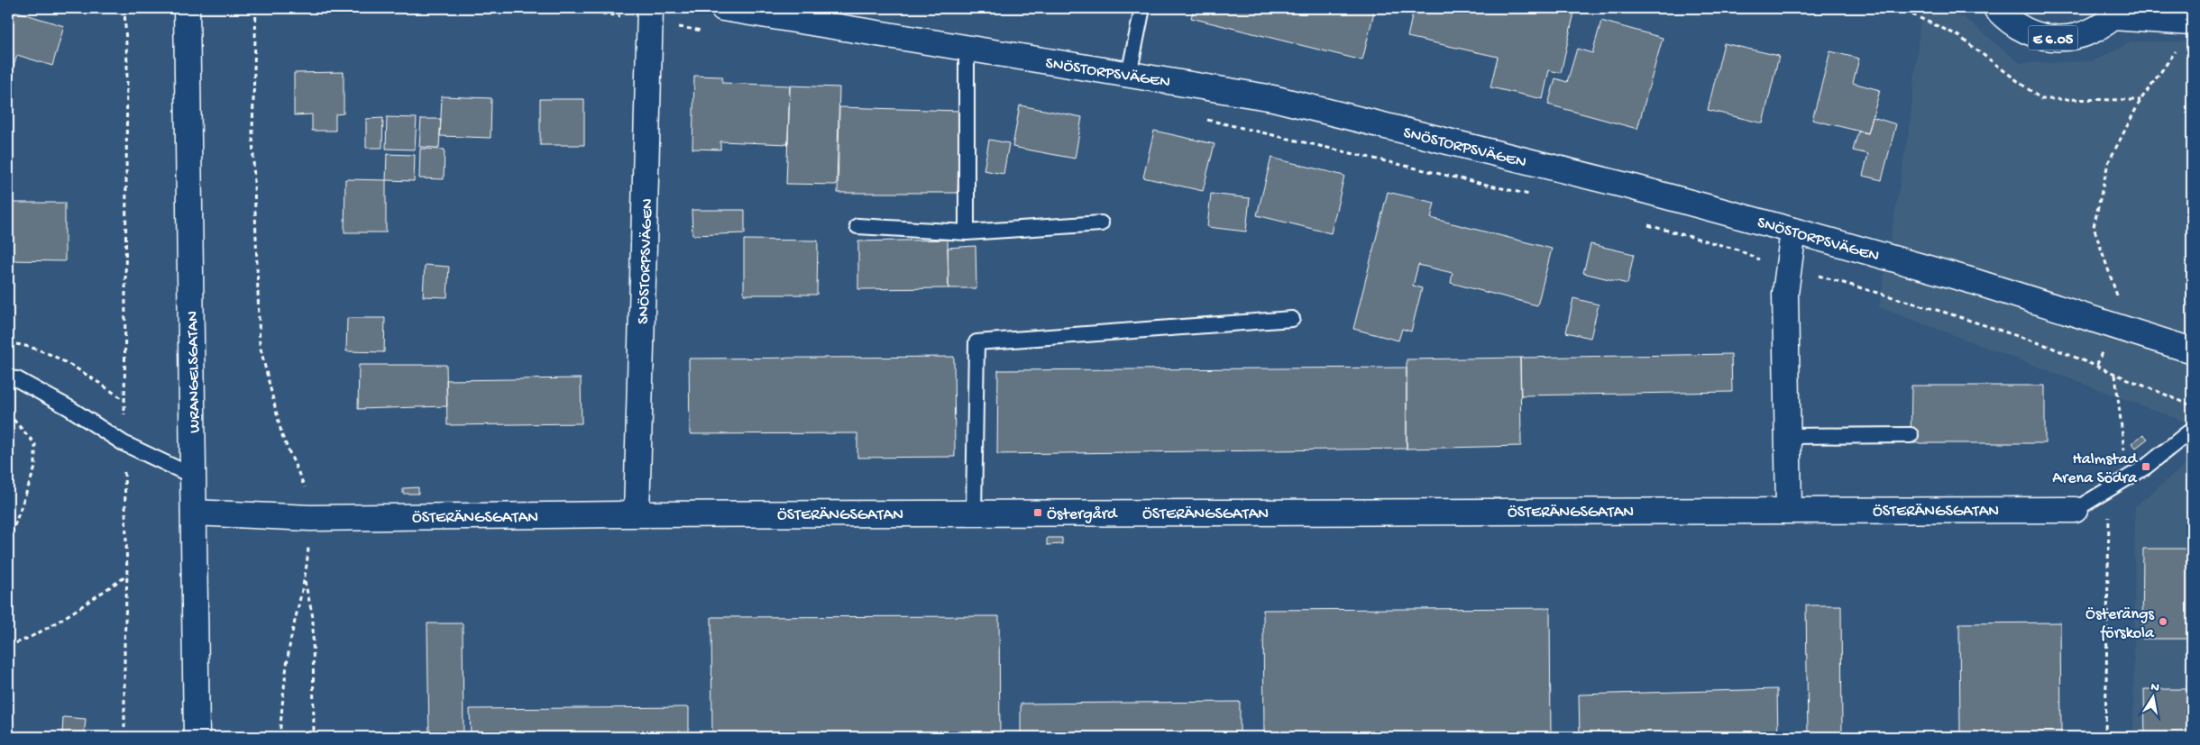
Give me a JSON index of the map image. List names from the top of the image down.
{
  "streets": {
    "main road": [
      "E 6.05",
      "SNÖSTORPSVÄGEN",
      "WRANGELSGATAN",
      "ÖSTERÄNGSGATAN"
    ]
  },
  "crossings": [
    ["SNÖSTORPSVÄGEN", "ÖSTERÄNGSGATAN"],
    ["WRANGELSGATAN", "ÖSTERÄNGSGATAN"]
  ],
  "places": {
    "transit": ["Halmstad Arena Södra", "Östergård"],
    "other": ["Österängs förskola"]
  },
  "north": "top"
}
